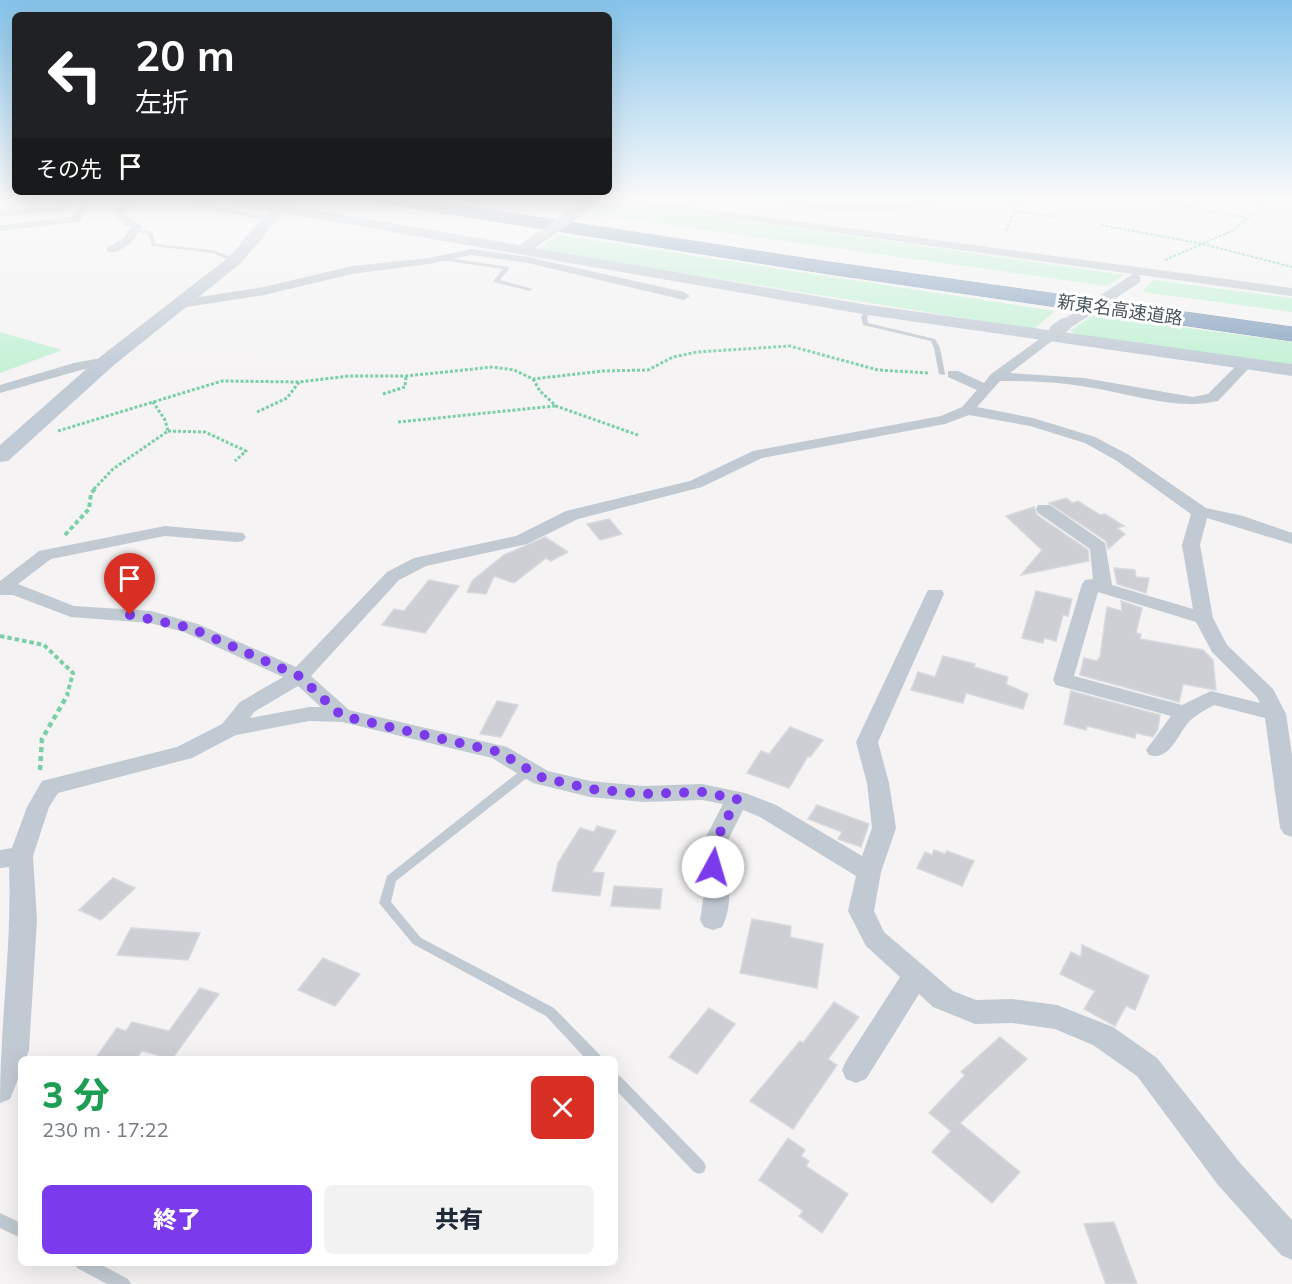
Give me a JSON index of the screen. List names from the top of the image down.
{
  "streets": {
    "highway": ["新東名高速道路"]
  },
  "page": {
    "turn": ["20 m", "左折"],
    "then": "その先",
    "heading": ["3 分", "230 m · 17:22"],
    "buttons": ["終了", "共有"]
  }
}
